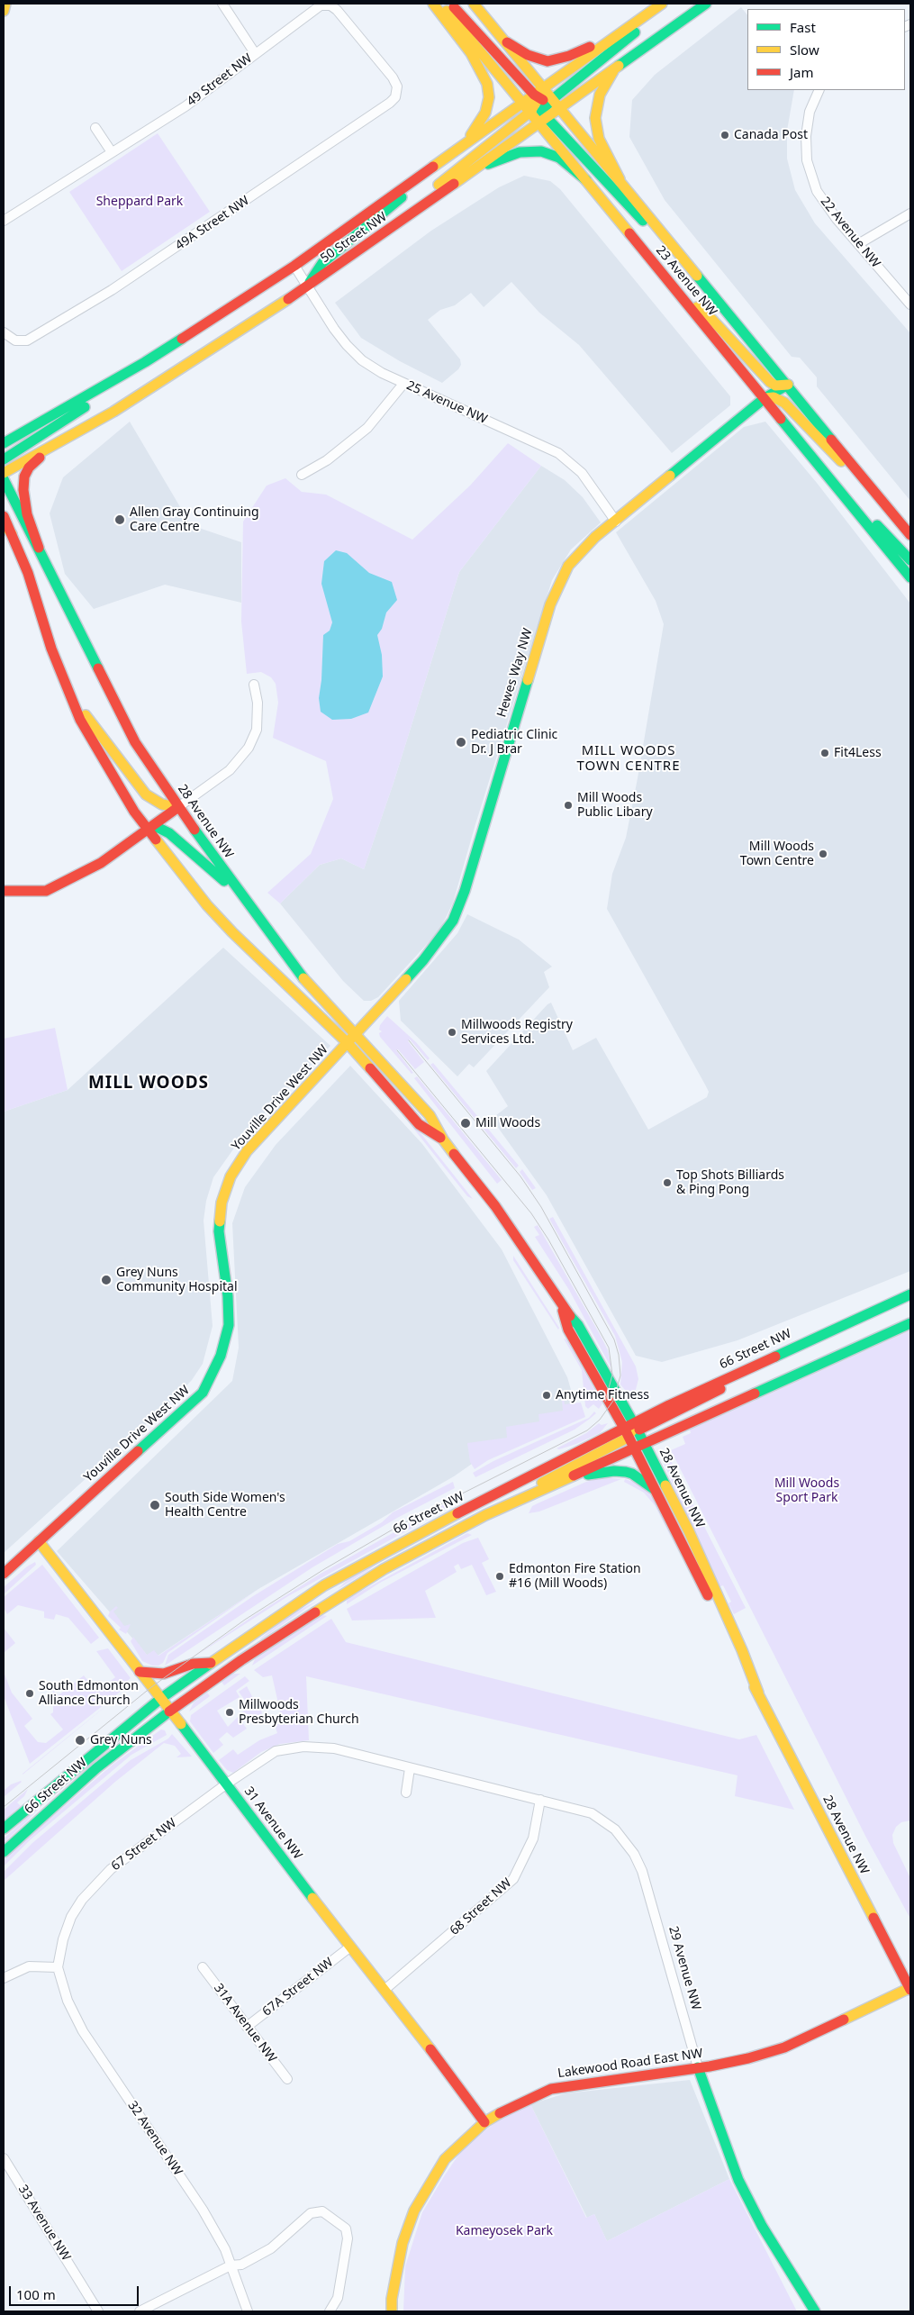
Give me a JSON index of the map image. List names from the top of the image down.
{
  "streets": {
    "main road": [
      "50 Street NW",
      "23 Avenue NW",
      "Hewes Way NW",
      "28 Avenue NW",
      "Youville Drive West NW",
      "66 Street NW",
      "31 Avenue NW",
      "29 Avenue NW",
      "Lakewood Road East NW"
    ],
    "street": [
      "49 Street NW",
      "49A Street NW",
      "22 Avenue NW",
      "25 Avenue NW",
      "67 Street NW",
      "68 Street NW",
      "67A Street NW",
      "31A Avenue NW",
      "32 Avenue NW",
      "33 Avenue NW"
    ]
  },
  "crossings": [
    ["49 Street NW", "49A Street NW"],
    ["50 Street NW", "23 Avenue NW"],
    ["50 Street NW", "25 Avenue NW"],
    ["23 Avenue NW", "Hewes Way NW"],
    ["25 Avenue NW", "Hewes Way NW"],
    ["Hewes Way NW", "28 Avenue NW"],
    ["Hewes Way NW", "Youville Drive West NW"],
    ["28 Avenue NW", "Youville Drive West NW"],
    ["28 Avenue NW", "66 Street NW"],
    ["28 Avenue NW", "Lakewood Road East NW"],
    ["Youville Drive West NW", "31 Avenue NW"],
    ["66 Street NW", "31 Avenue NW"],
    ["31 Avenue NW", "67 Street NW"],
    ["31 Avenue NW", "68 Street NW"],
    ["31 Avenue NW", "67A Street NW"],
    ["31 Avenue NW", "Lakewood Road East NW"],
    ["67 Street NW", "29 Avenue NW"],
    ["67 Street NW", "32 Avenue NW"],
    ["68 Street NW", "29 Avenue NW"],
    ["29 Avenue NW", "Lakewood Road East NW"],
    ["67A Street NW", "31A Avenue NW"]
  ],
  "districts": ["MILL WOODS TOWN CENTRE", "MILL WOODS"],
  "parks": ["Sheppard Park", "Mill Woods Sport Park", "Kameyosek Park"],
  "places": [
    "Canada Post",
    "Allen Gray Continuing Care Centre",
    "Pediatric Clinic Dr. J Brar",
    "Fit4Less",
    "Mill Woods Public Libary",
    "Mill Woods Town Centre",
    "Millwoods Registry Services Ltd.",
    "Mill Woods",
    "Top Shots Billiards & Ping Pong",
    "Grey Nuns Community Hospital",
    "Anytime Fitness",
    "South Side Women's Health Centre",
    "Edmonton Fire Station #16 (Mill Woods)",
    "South Edmonton Alliance Church",
    "Millwoods Presbyterian Church",
    "Grey Nuns"
  ],
  "legend": ["Fast", "Slow", "Jam"],
  "scale_bar": "100 m"
}
